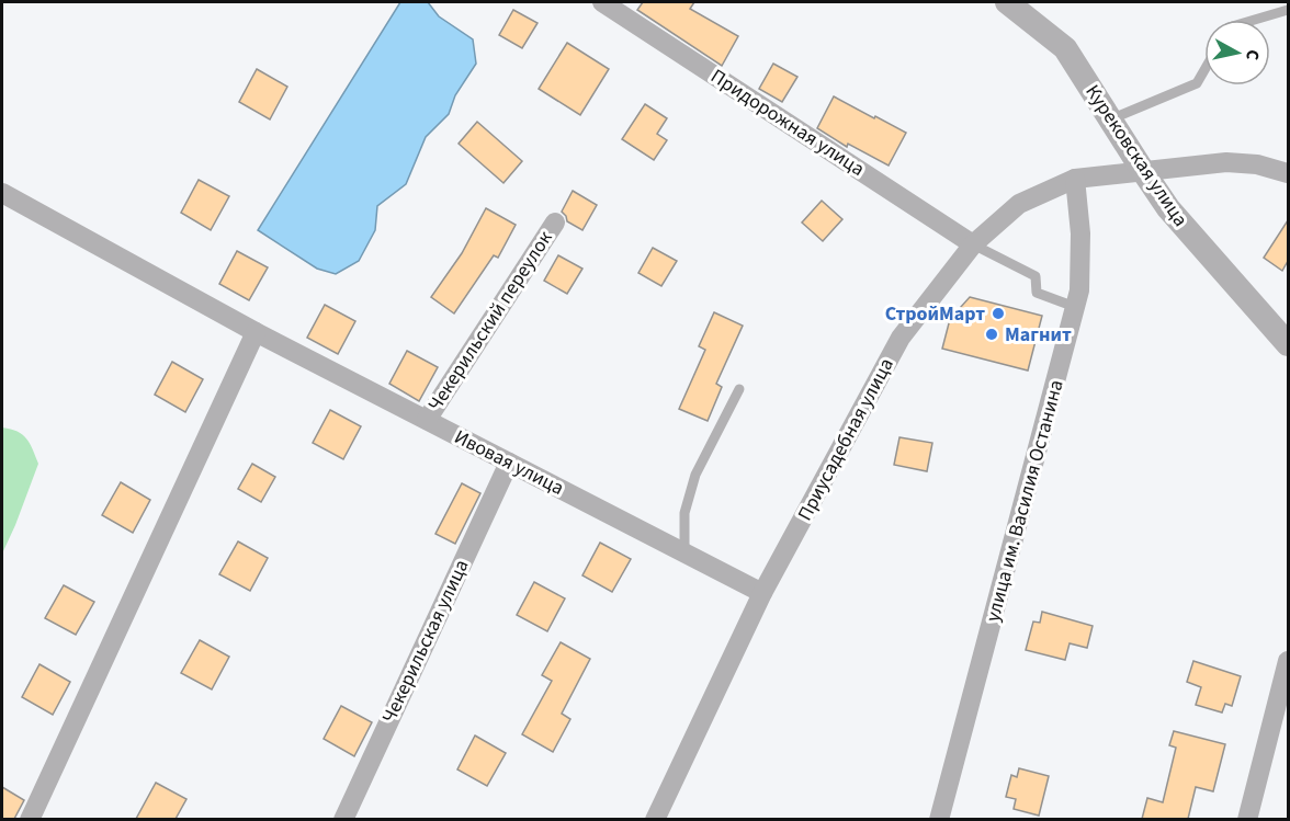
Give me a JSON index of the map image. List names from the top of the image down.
{
  "streets": {
    "street": [
      "Придорожная улица",
      "Курековская улица",
      "Чекерильский переулок",
      "Приусадебная улица",
      "Ивовая улица",
      "улица им. Василия Останина",
      "Чекерильская улица"
    ]
  },
  "crossings": [
    ["Придорожная улица", "Приусадебная улица"],
    ["Курековская улица", "Приусадебная улица"],
    ["Чекерильский переулок", "Ивовая улица"],
    ["Приусадебная улица", "Ивовая улица"],
    ["Приусадебная улица", "улица им. Василия Останина"],
    ["Ивовая улица", "Чекерильская улица"]
  ],
  "places": ["СтройМарт", "Магнит"],
  "north": "right"
}
